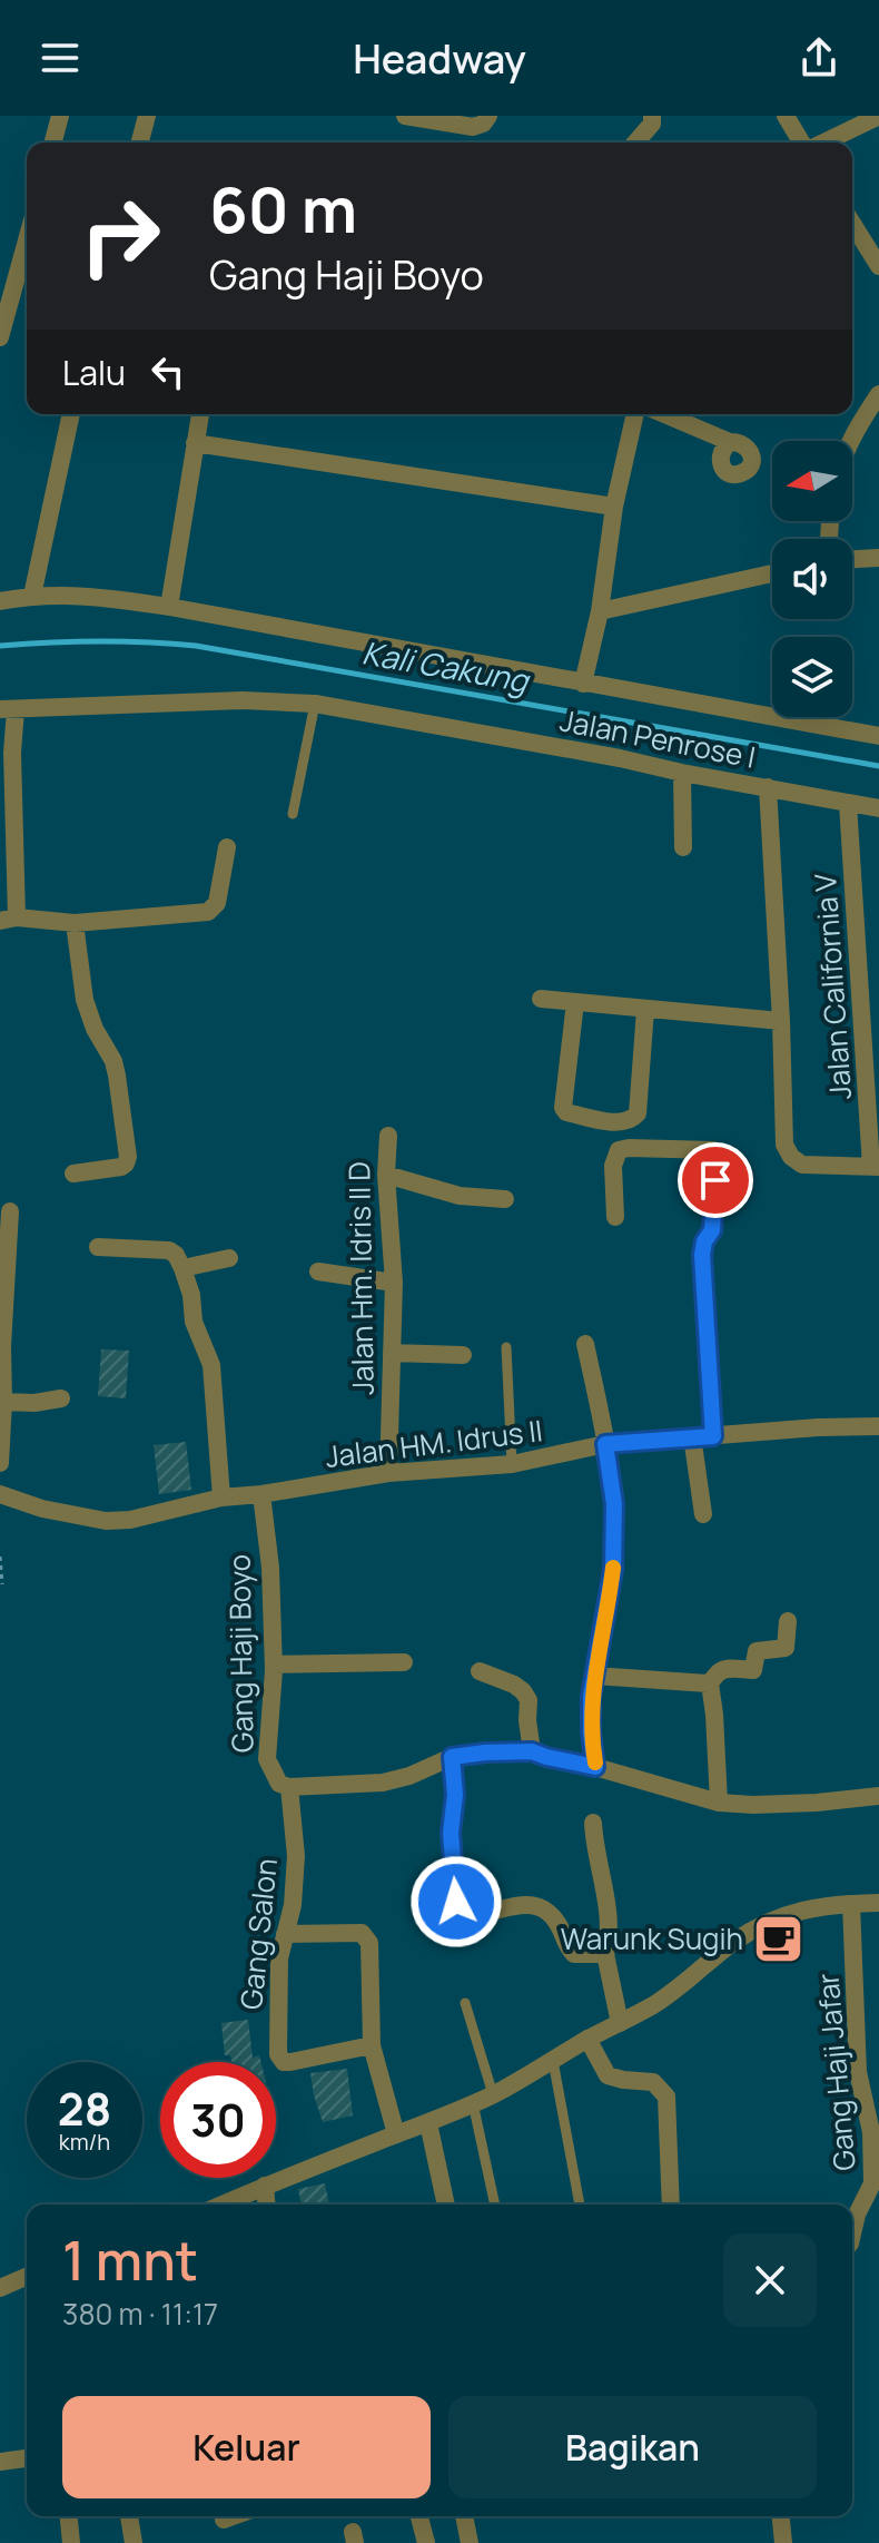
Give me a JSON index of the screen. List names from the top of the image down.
{
  "streets": {
    "street": [
      "Jalan Penrose I",
      "Jalan California V",
      "Jalan Hm. Idris II D",
      "Jalan HM. Idrus II",
      "Gang Haji Boyo",
      "Gang Salon",
      "Gang Haji Jafar"
    ]
  },
  "crossings": [
    ["Jalan Penrose I", "Jalan California V"],
    ["Jalan Hm. Idris II D", "Jalan HM. Idrus II"],
    ["Jalan HM. Idrus II", "Gang Haji Boyo"],
    ["Gang Haji Boyo", "Gang Salon"]
  ],
  "water": ["Kali Cakung"],
  "places": {
    "cafe": ["Warunk Sugih"]
  },
  "north": "left",
  "page": {
    "header": "Headway",
    "turn": ["60 m", "Gang Haji Boyo"],
    "then": "Lalu",
    "speed": "28 km/h",
    "limit": "30",
    "heading": ["1 mnt", "380 m · 11:17"],
    "buttons": ["Keluar", "Bagikan"]
  }
}
